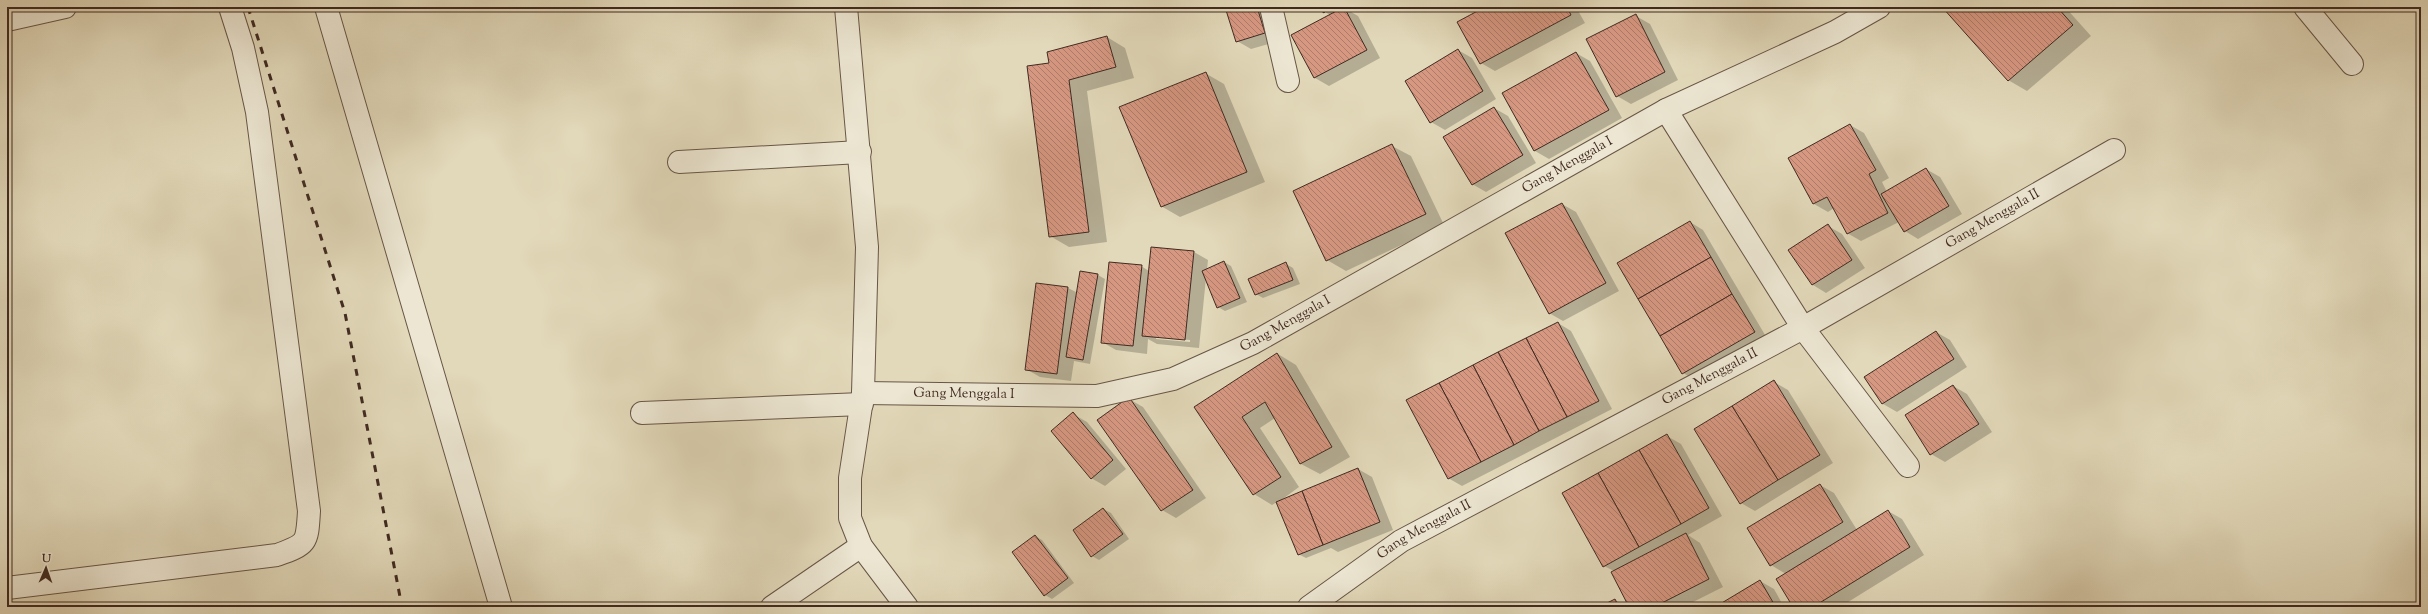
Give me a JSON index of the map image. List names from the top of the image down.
{
  "streets": {
    "street": ["Gang Menggala I", "Gang Menggala II"]
  },
  "north": "top"
}
